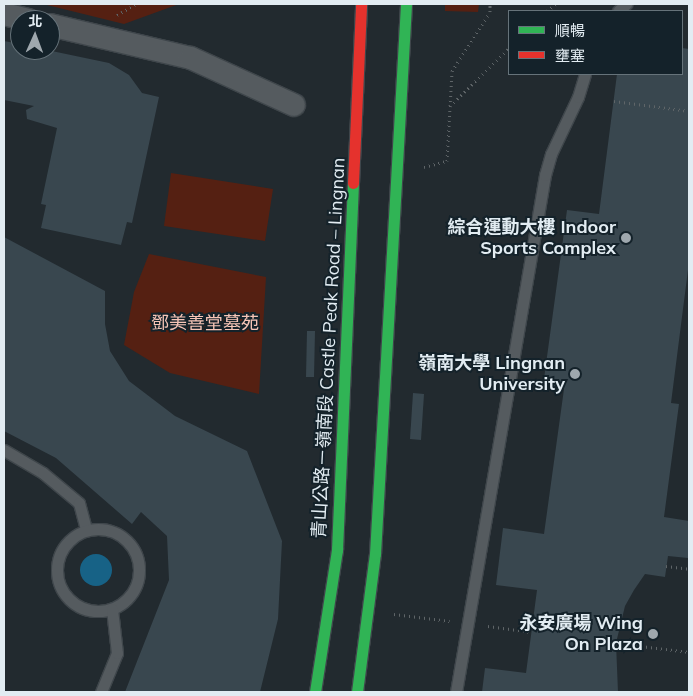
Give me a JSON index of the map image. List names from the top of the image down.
{
  "streets": {
    "main road": ["青山公路－嶺南段 Castle Peak Road – Lingnan"]
  },
  "parks": ["鄧美善堂墓苑"],
  "places": ["綜合運動大樓 Indoor Sports Complex", "嶺南大學 Lingnan University", "永安廣場 Wing On Plaza"],
  "legend": ["順暢", "壅塞"],
  "north": "top"
}
